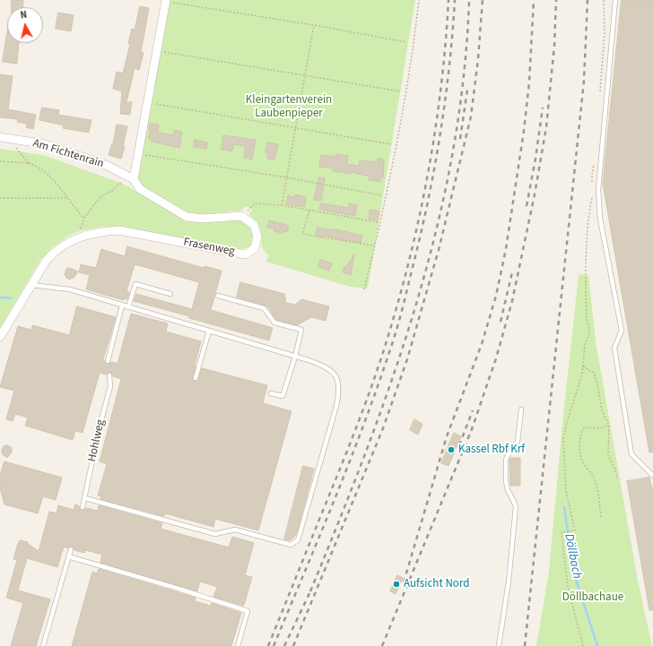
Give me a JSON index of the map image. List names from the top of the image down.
{
  "streets": {
    "street": ["Am Fichtenrain", "Frasenweg"],
    "lane": ["Hohlweg"]
  },
  "water": ["Döllbach"],
  "parks": ["Kleingartenverein Laubenpieper", "Döllbachaue"],
  "places": ["Kassel Rbf Krf", "Aufsicht Nord"],
  "north": "top"
}
